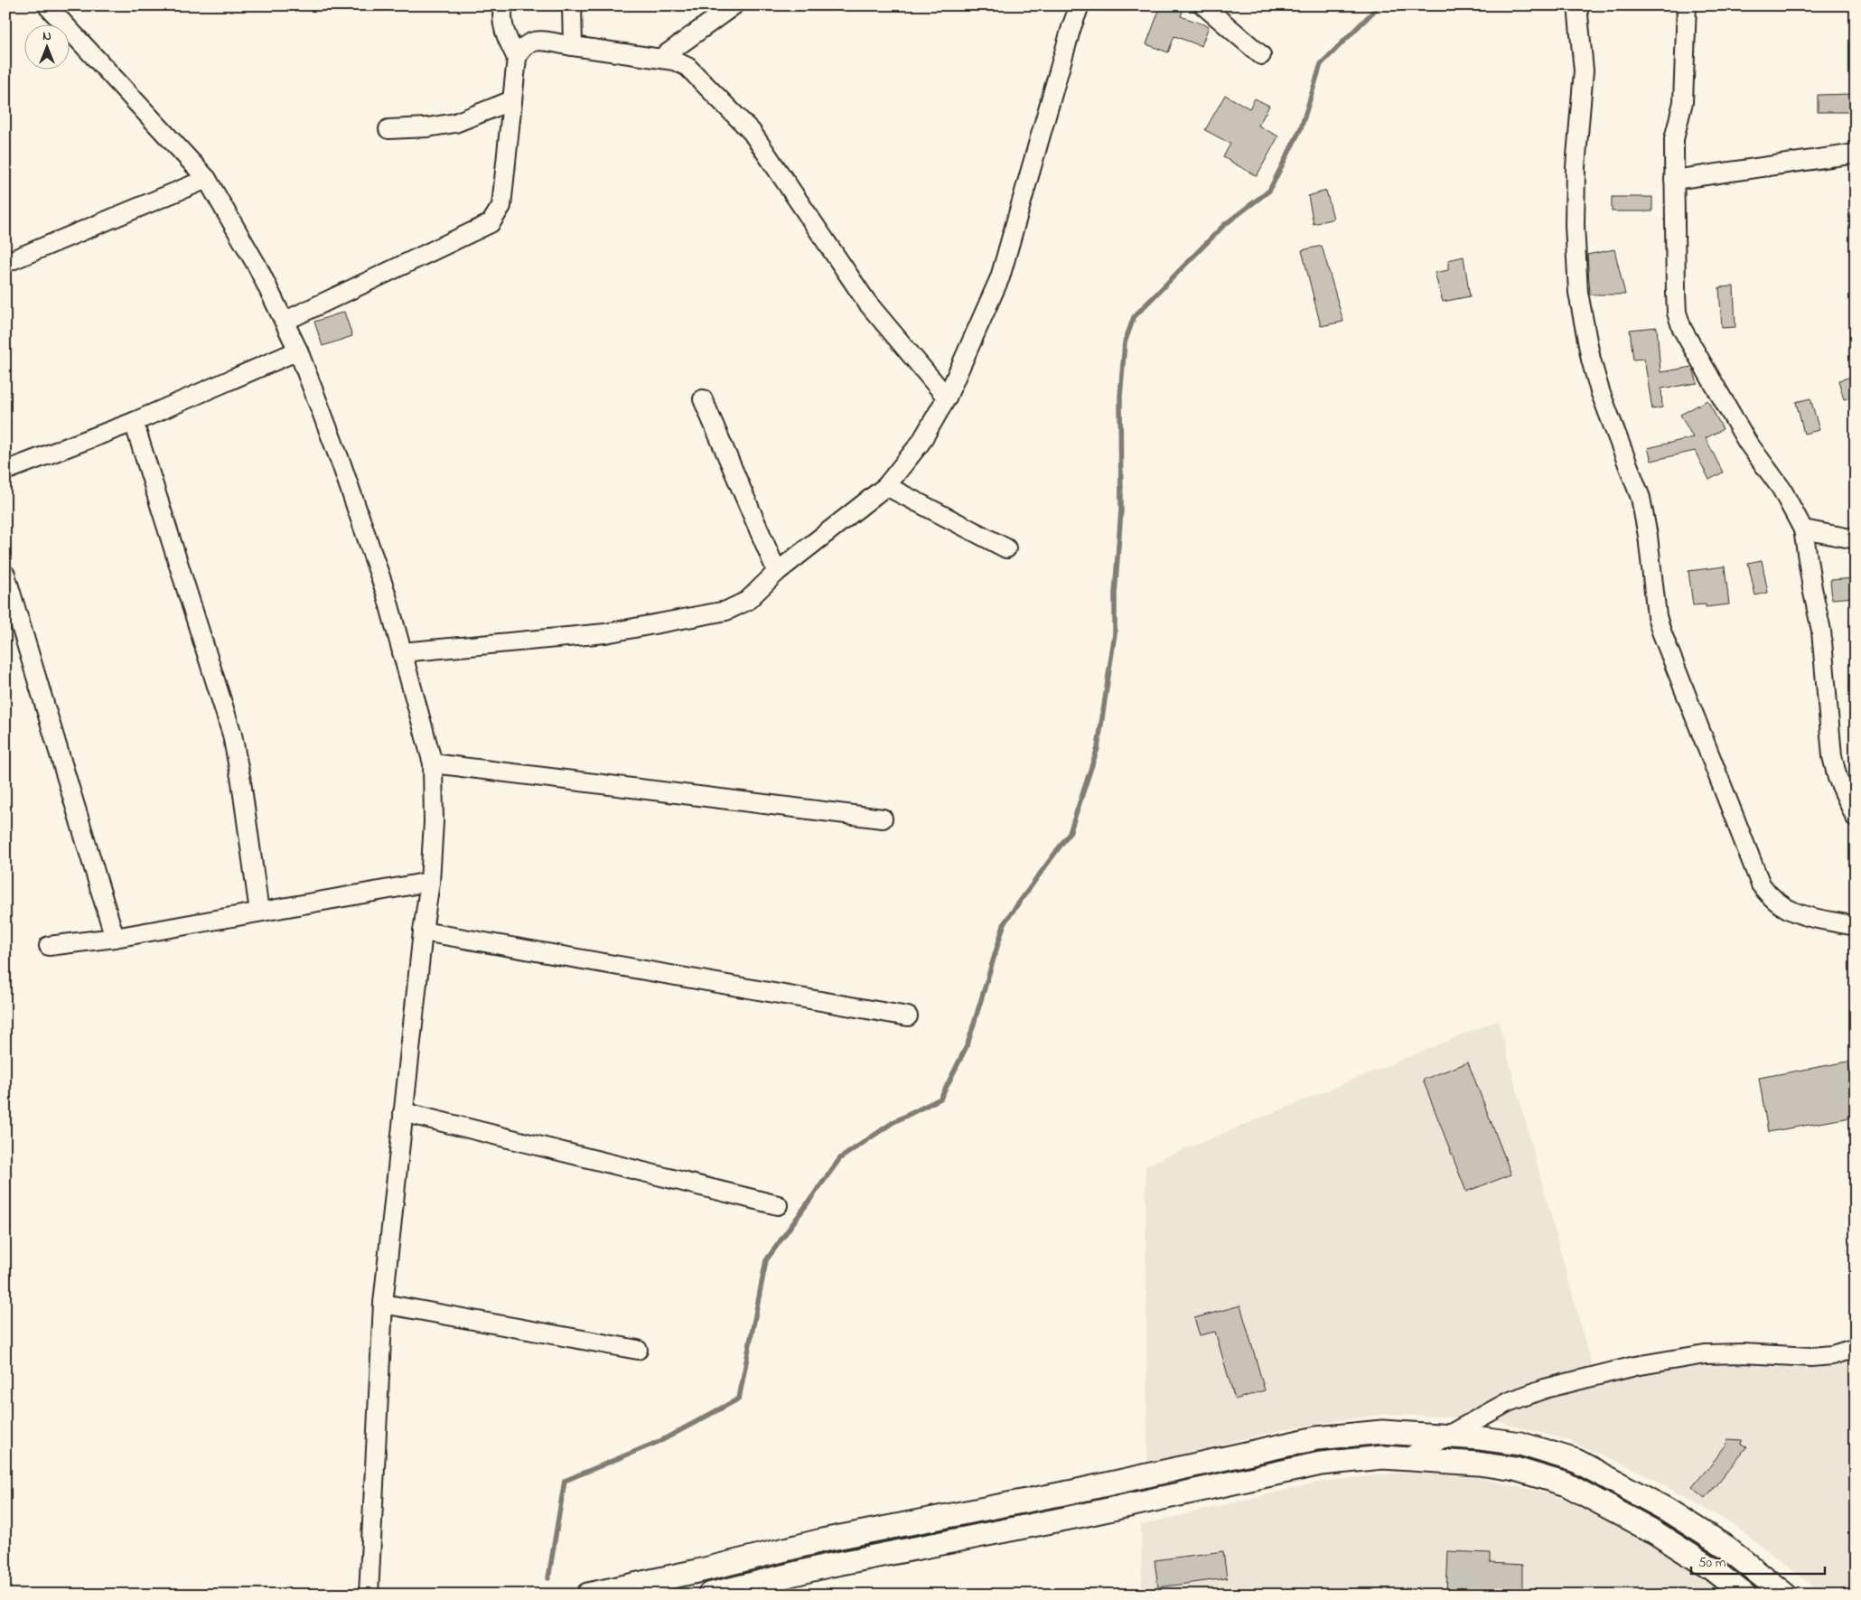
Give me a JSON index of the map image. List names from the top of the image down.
{
  "scale_bar": "50 m",
  "north": "top"
}
